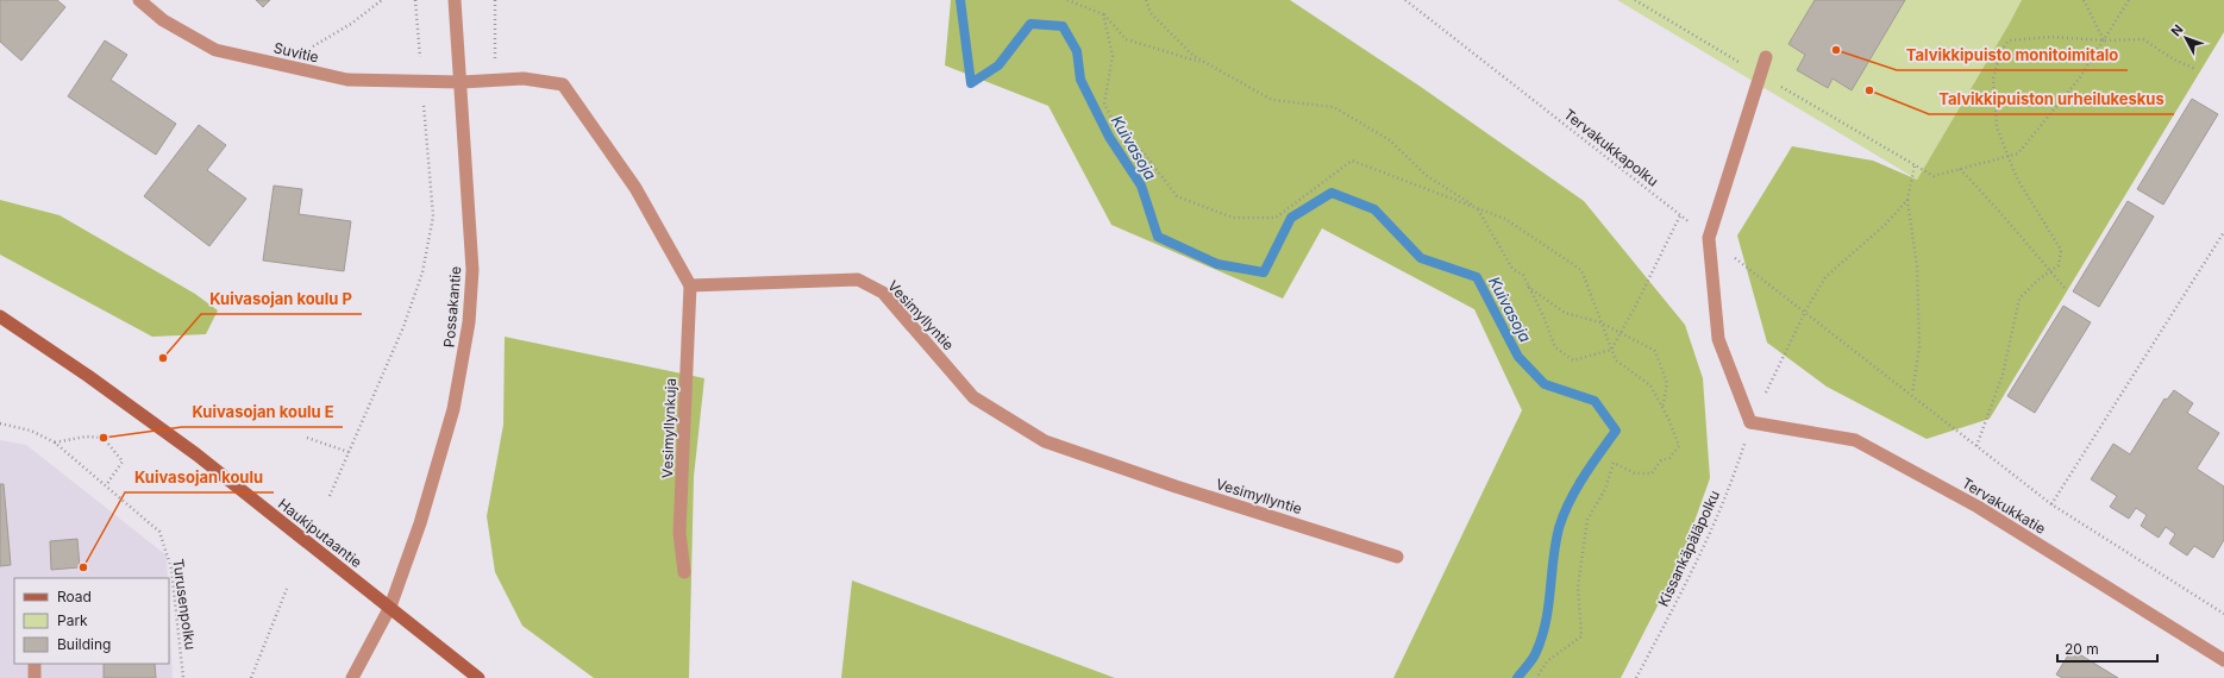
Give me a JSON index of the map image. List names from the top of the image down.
{
  "streets": {
    "main road": ["Haukiputaantie"],
    "street": [
      "Suvitie",
      "Possakantie",
      "Vesimyllyntie",
      "Vesimyllynkuja",
      "Tervakukkatie"
    ],
    "path": ["Tervakukkapolku", "Kissankäpäläpolku", "Turusenpolku"]
  },
  "crossings": [
    ["Suvitie", "Possakantie"],
    ["Tervakukkapolku", "Kissankäpäläpolku"],
    ["Possakantie", "Haukiputaantie"],
    ["Vesimyllyntie", "Vesimyllynkuja"],
    ["Tervakukkatie", "Kissankäpäläpolku"]
  ],
  "water": ["Kuivasoja"],
  "places": [
    "Talvikkipuisto monitoimitalo",
    "Talvikkipuiston urheilukeskus",
    "Kuivasojan koulu P",
    "Kuivasojan koulu E",
    "Kuivasojan koulu"
  ],
  "legend": ["Road", "Park", "Building"],
  "scale_bar": "20 m",
  "north": "top left"
}
